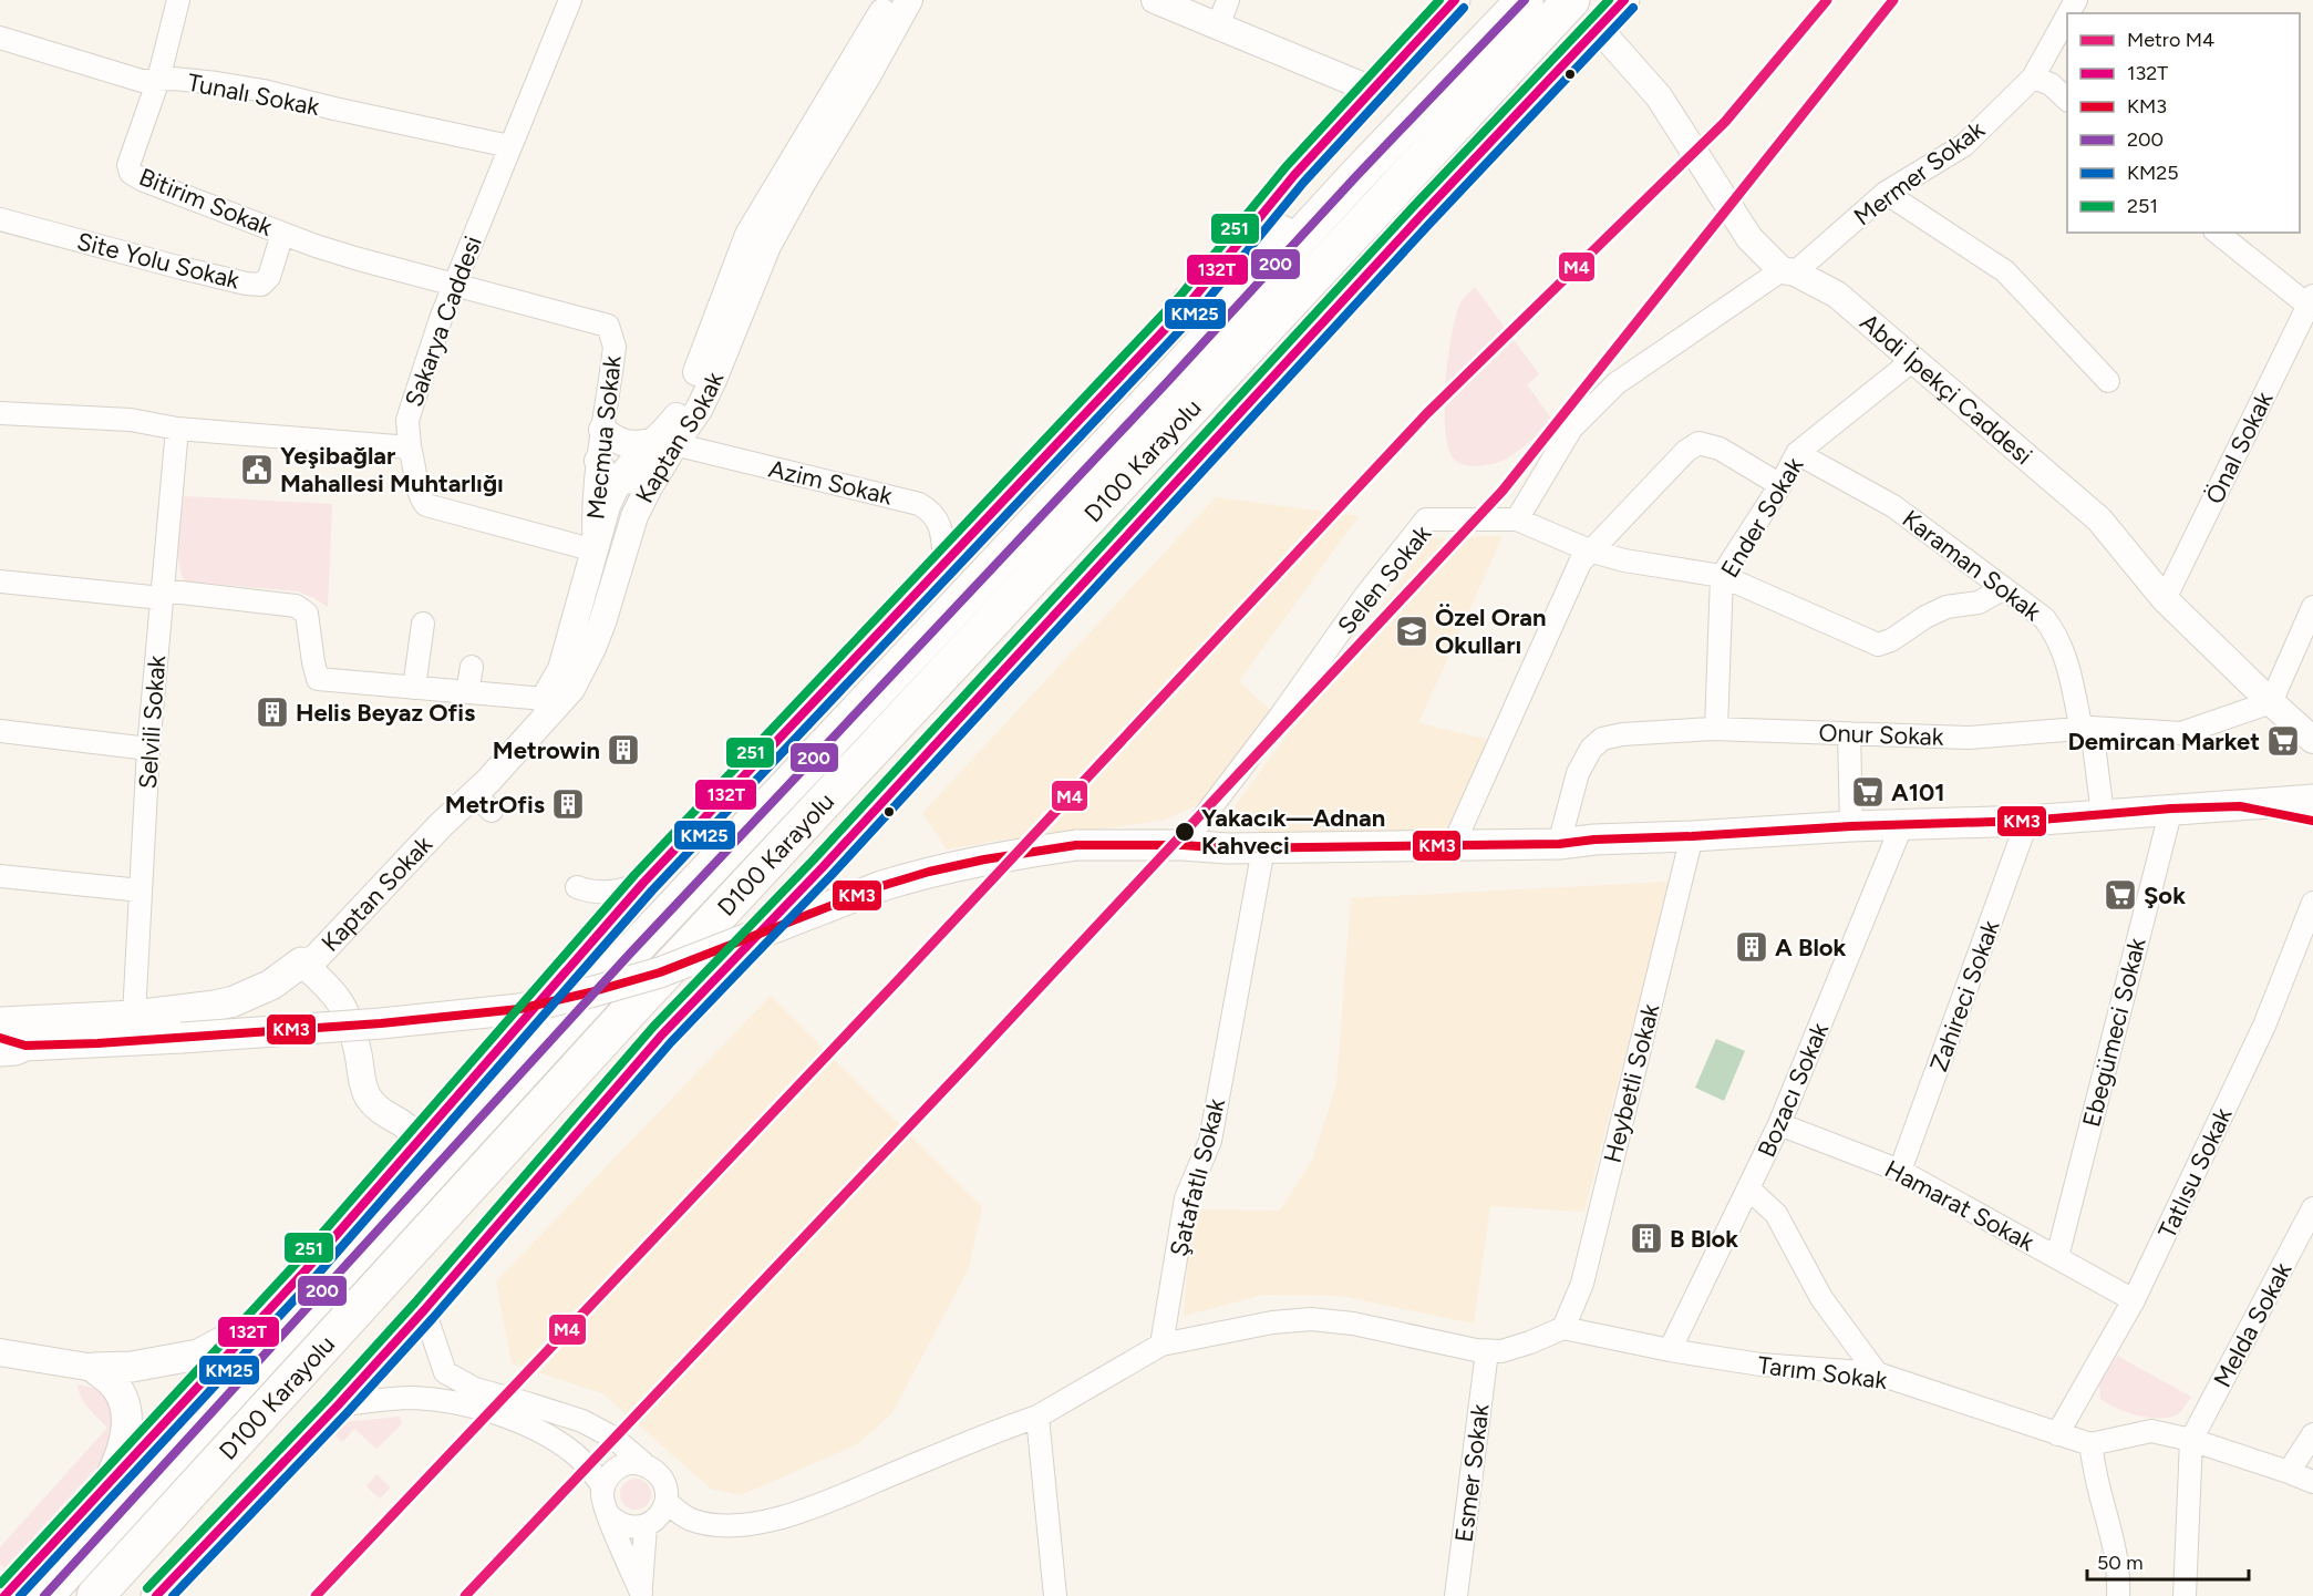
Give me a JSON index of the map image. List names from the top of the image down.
{
  "streets": {
    "highway": ["D100 Karayolu"],
    "street": [
      "Tunalı Sokak",
      "Mermer Sokak",
      "Bitirim Sokak",
      "Site Yolu Sokak",
      "Sakarya Caddesi",
      "Abdi İpekçi Caddesi",
      "Kaptan Sokak",
      "Mecmua Sokak",
      "Önal Sokak",
      "Azim Sokak",
      "Ender Sokak",
      "Karaman Sokak",
      "Selen Sokak",
      "Selvili Sokak",
      "Onur Sokak",
      "Zahireci Sokak",
      "Ebegümeci Sokak",
      "Heybetli Sokak",
      "Bozacı Sokak",
      "Tatlısu Sokak",
      "Şatafatlı Sokak",
      "Hamarat Sokak",
      "Melda Sokak",
      "Tarım Sokak",
      "Esmer Sokak"
    ]
  },
  "crossings": [
    ["Tunalı Sokak", "Bitirim Sokak"],
    ["Tunalı Sokak", "Sakarya Caddesi"],
    ["Mermer Sokak", "Abdi İpekçi Caddesi"],
    ["Bitirim Sokak", "Site Yolu Sokak"],
    ["Bitirim Sokak", "Sakarya Caddesi"],
    ["Bitirim Sokak", "Mecmua Sokak"],
    ["Sakarya Caddesi", "Kaptan Sokak"],
    ["Sakarya Caddesi", "Mecmua Sokak"],
    ["Abdi İpekçi Caddesi", "Önal Sokak"],
    ["Abdi İpekçi Caddesi", "Ender Sokak"],
    ["Abdi İpekçi Caddesi", "Onur Sokak"],
    ["Kaptan Sokak", "Mecmua Sokak"],
    ["Kaptan Sokak", "Azim Sokak"],
    ["Ender Sokak", "Karaman Sokak"],
    ["Ender Sokak", "Onur Sokak"],
    ["Karaman Sokak", "Onur Sokak"],
    ["Zahireci Sokak", "Hamarat Sokak"],
    ["Ebegümeci Sokak", "Hamarat Sokak"],
    ["Heybetli Sokak", "Tarım Sokak"],
    ["Bozacı Sokak", "Hamarat Sokak"],
    ["Bozacı Sokak", "Tarım Sokak"],
    ["Tatlısu Sokak", "Hamarat Sokak"],
    ["Tatlısu Sokak", "Tarım Sokak"],
    ["Melda Sokak", "Tarım Sokak"]
  ],
  "places": {
    "public building": ["Yeşibağlar Mahallesi Muhtarlığı"],
    "school or university": ["Özel Oran Okulları"],
    "building": [
      "Helis Beyaz Ofis",
      "Metrowin",
      "MetrOfis",
      "A Blok",
      "B Blok"
    ],
    "supermarket": ["Demircan Market", "A101", "Şok"],
    "other": ["Yakacık—Adnan Kahveci"]
  },
  "lines": [
    "metro line M4",
    "transit line 132T",
    "transit line 200",
    "transit line 251",
    "transit line KM25",
    "transit line KM3"
  ],
  "legend": [
    "Metro M4",
    "132T",
    "KM3",
    "200",
    "KM25",
    "251"
  ],
  "scale_bar": "50 m"
}
